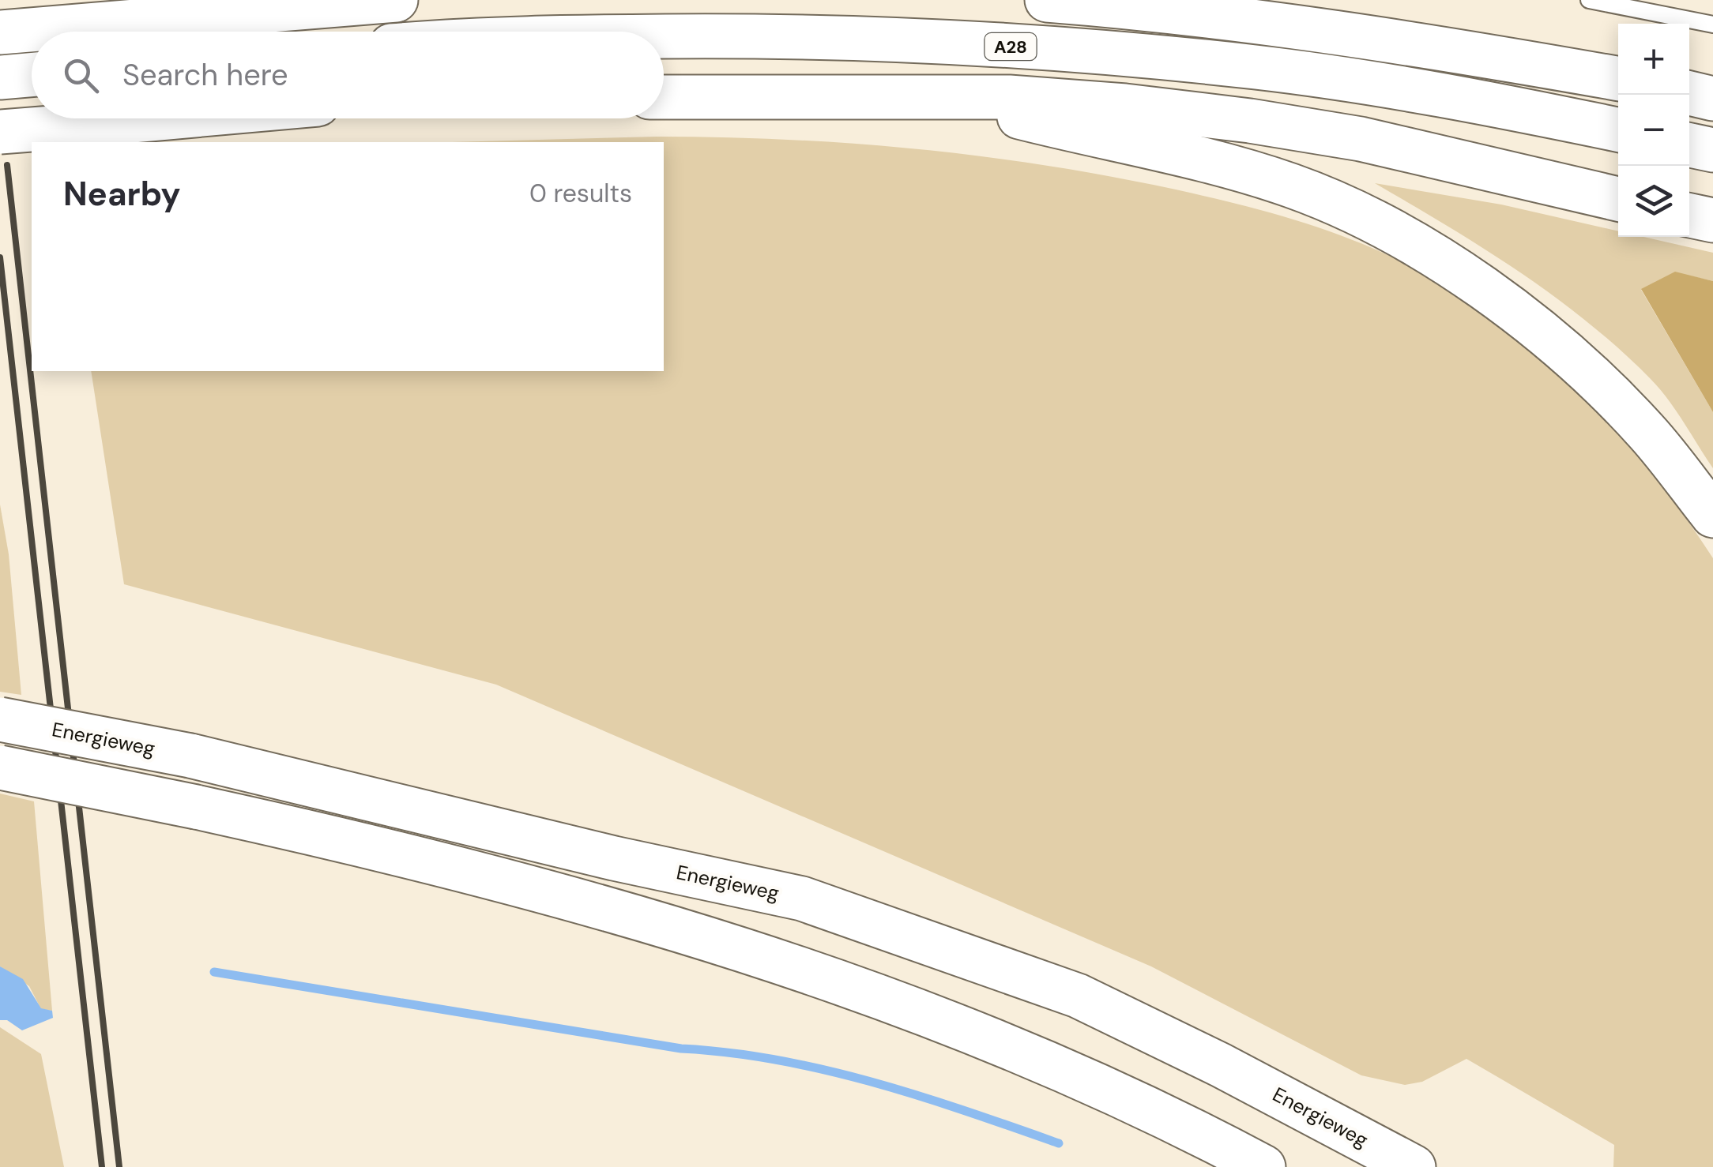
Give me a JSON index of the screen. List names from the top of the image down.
{
  "streets": {
    "main road": ["A28", "Energieweg"]
  },
  "page": {
    "map_buttons": ["+", "−"],
    "search": "Search here",
    "heading": ["Nearby", "0 results"]
  }
}
